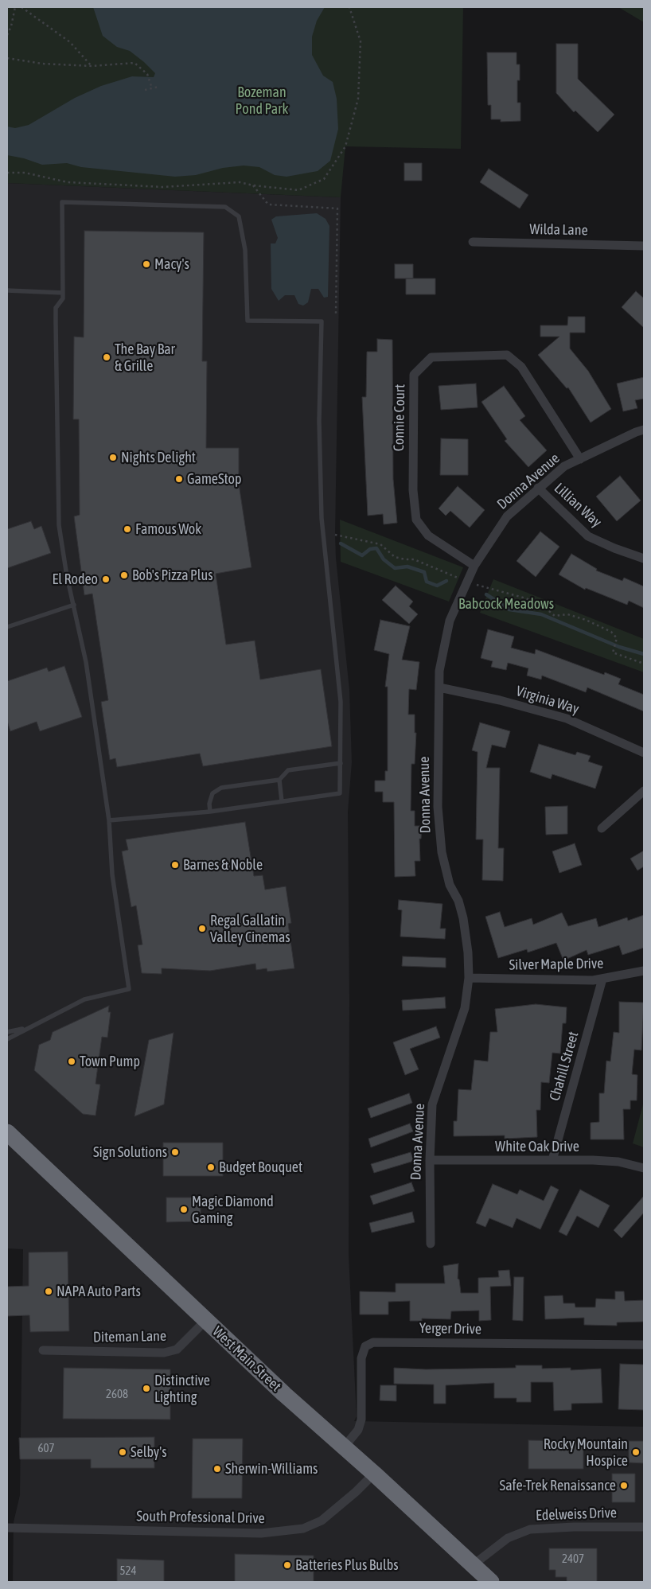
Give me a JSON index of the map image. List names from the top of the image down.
{
  "streets": {
    "highway": ["West Main Street"],
    "street": [
      "Wilda Lane",
      "Connie Court",
      "Donna Avenue",
      "Lillian Way",
      "Virginia Way",
      "Silver Maple Drive",
      "Chahill Street",
      "White Oak Drive",
      "Yerger Drive",
      "Diteman Lane",
      "Edelweiss Drive",
      "South Professional Drive"
    ]
  },
  "crossings": [
    ["Connie Court", "Donna Avenue"],
    ["Donna Avenue", "Lillian Way"],
    ["Donna Avenue", "Virginia Way"],
    ["Donna Avenue", "Silver Maple Drive"],
    ["Donna Avenue", "White Oak Drive"],
    ["Silver Maple Drive", "Chahill Street"],
    ["Chahill Street", "White Oak Drive"],
    ["Yerger Drive", "West Main Street"],
    ["Diteman Lane", "West Main Street"],
    ["West Main Street", "Edelweiss Drive"],
    ["West Main Street", "South Professional Drive"]
  ],
  "parks": ["Bozeman Pond Park", "Babcock Meadows"],
  "places": [
    "Macy's",
    "The Bay Bar & Grille",
    "Nights Delight",
    "GameStop",
    "Famous Wok",
    "Bob's Pizza Plus",
    "El Rodeo",
    "Barnes & Noble",
    "Regal Gallatin Valley Cinemas",
    "Town Pump",
    "Sign Solutions",
    "Budget Bouquet",
    "Magic Diamond Gaming",
    "NAPA Auto Parts",
    "Distinctive Lighting",
    "Selby's",
    "Rocky Mountain Hospice",
    "Sherwin-Williams",
    "Safe-Trek Renaissance",
    "Batteries Plus Bulbs"
  ],
  "house_numbers": [
    "2608",
    "607",
    "2407",
    "524"
  ]
}
